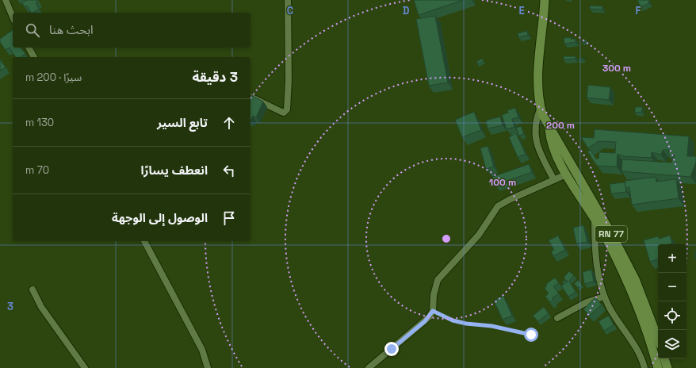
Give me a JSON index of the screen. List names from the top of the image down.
{
  "streets": {
    "main road": ["RN 77"]
  },
  "page": {
    "search": "ابحث هنا",
    "heading": ["3 دقيقة", "سيرًا · 200 m"],
    "list": [
      ["تابع السير", "130 m"],
      ["انعطف يسارًا", "70 m"],
      "الوصول إلى الوجهة"
    ],
    "map_buttons": ["+", "−"]
  },
  "grid": {
    "columns": [
      "C",
      "D",
      "E",
      "F"
    ],
    "rows": ["3"]
  },
  "rings": ["300 m", "200 m", "100 m"]
}
